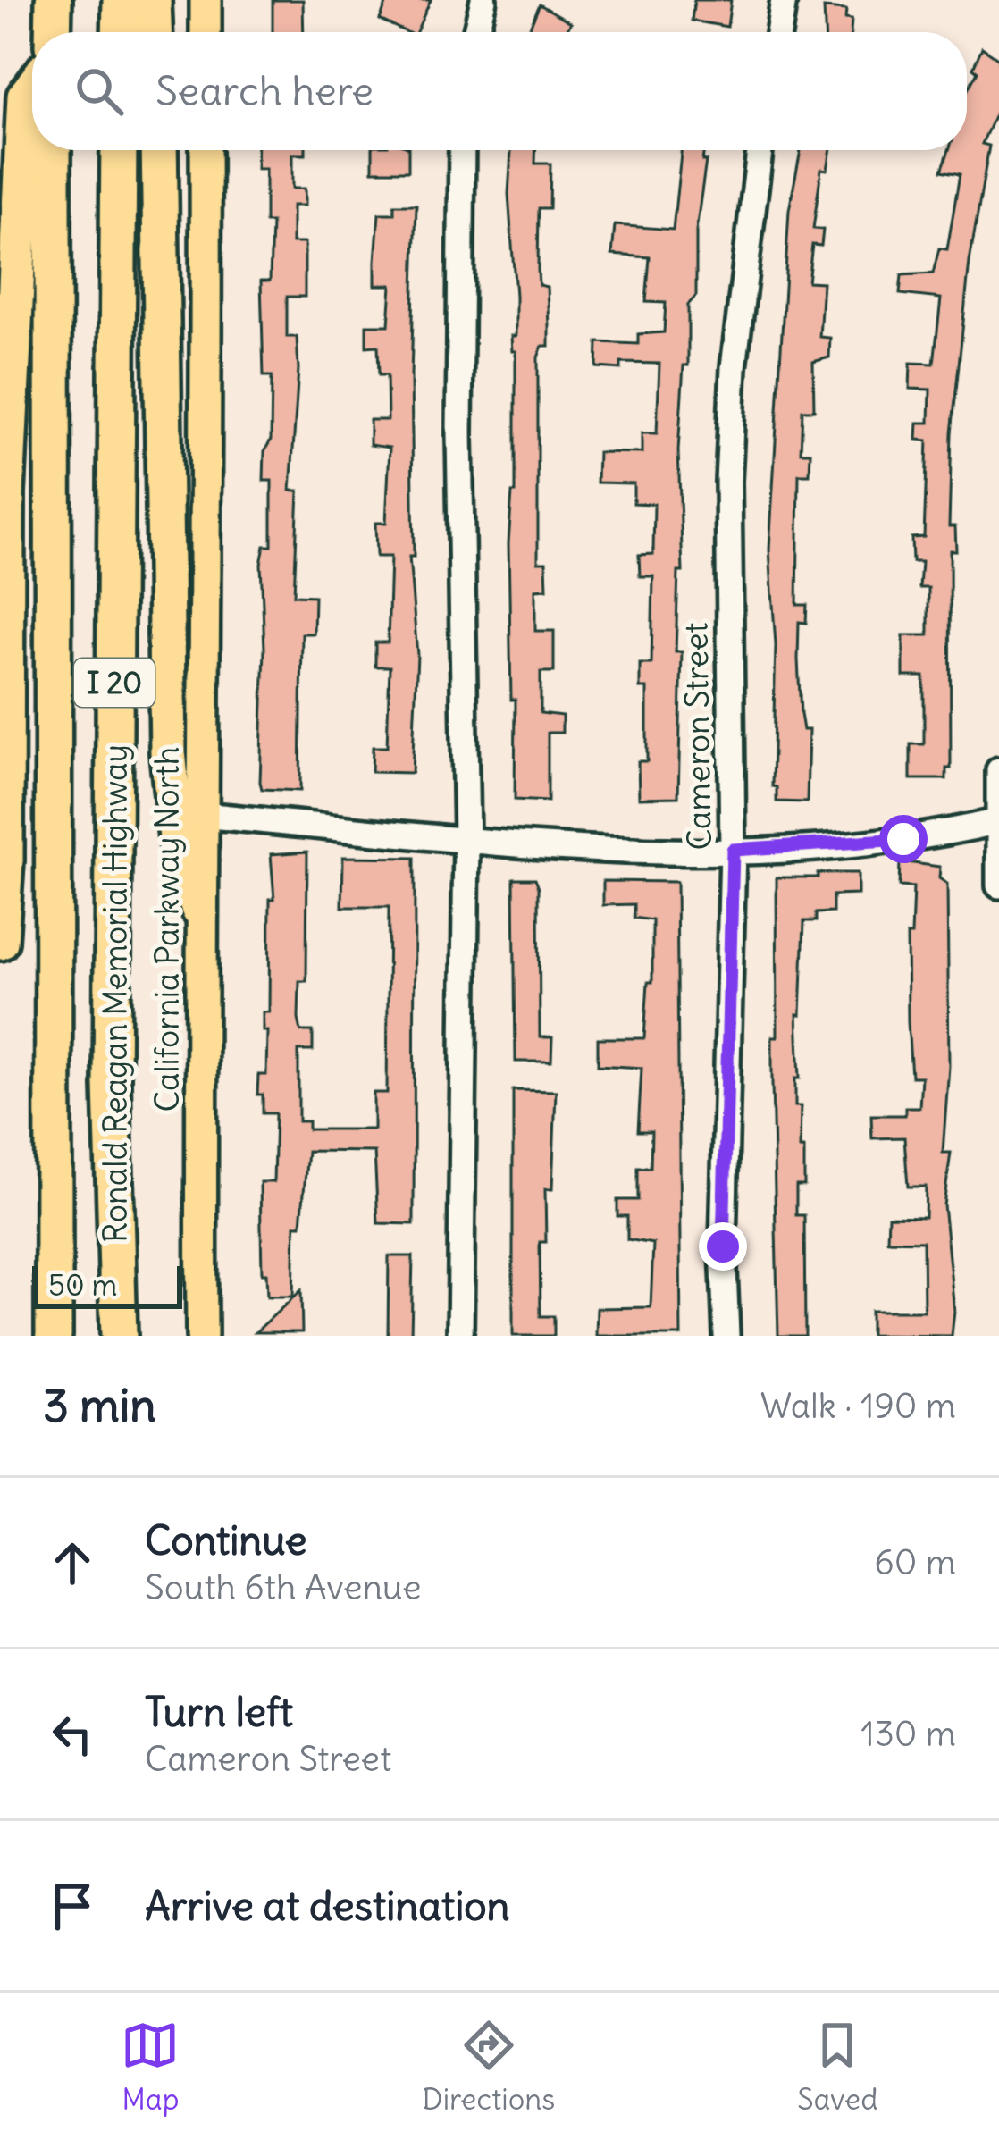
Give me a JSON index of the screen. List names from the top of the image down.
{
  "streets": {
    "highway": ["I 20", "Ronald Reagan Memorial Highway"],
    "main road": ["California Parkway North"],
    "street": ["Cameron Street"]
  },
  "scale_bar": "50 m",
  "page": {
    "search": "Search here",
    "scale": "50 m",
    "heading": ["3 min", "Walk · 190 m"],
    "list": [
      ["Continue", "South 6th Avenue", "60 m"],
      ["Turn left", "Cameron Street", "130 m"],
      "Arrive at destination"
    ],
    "nav": ["Map", "Directions", "Saved"]
  }
}
